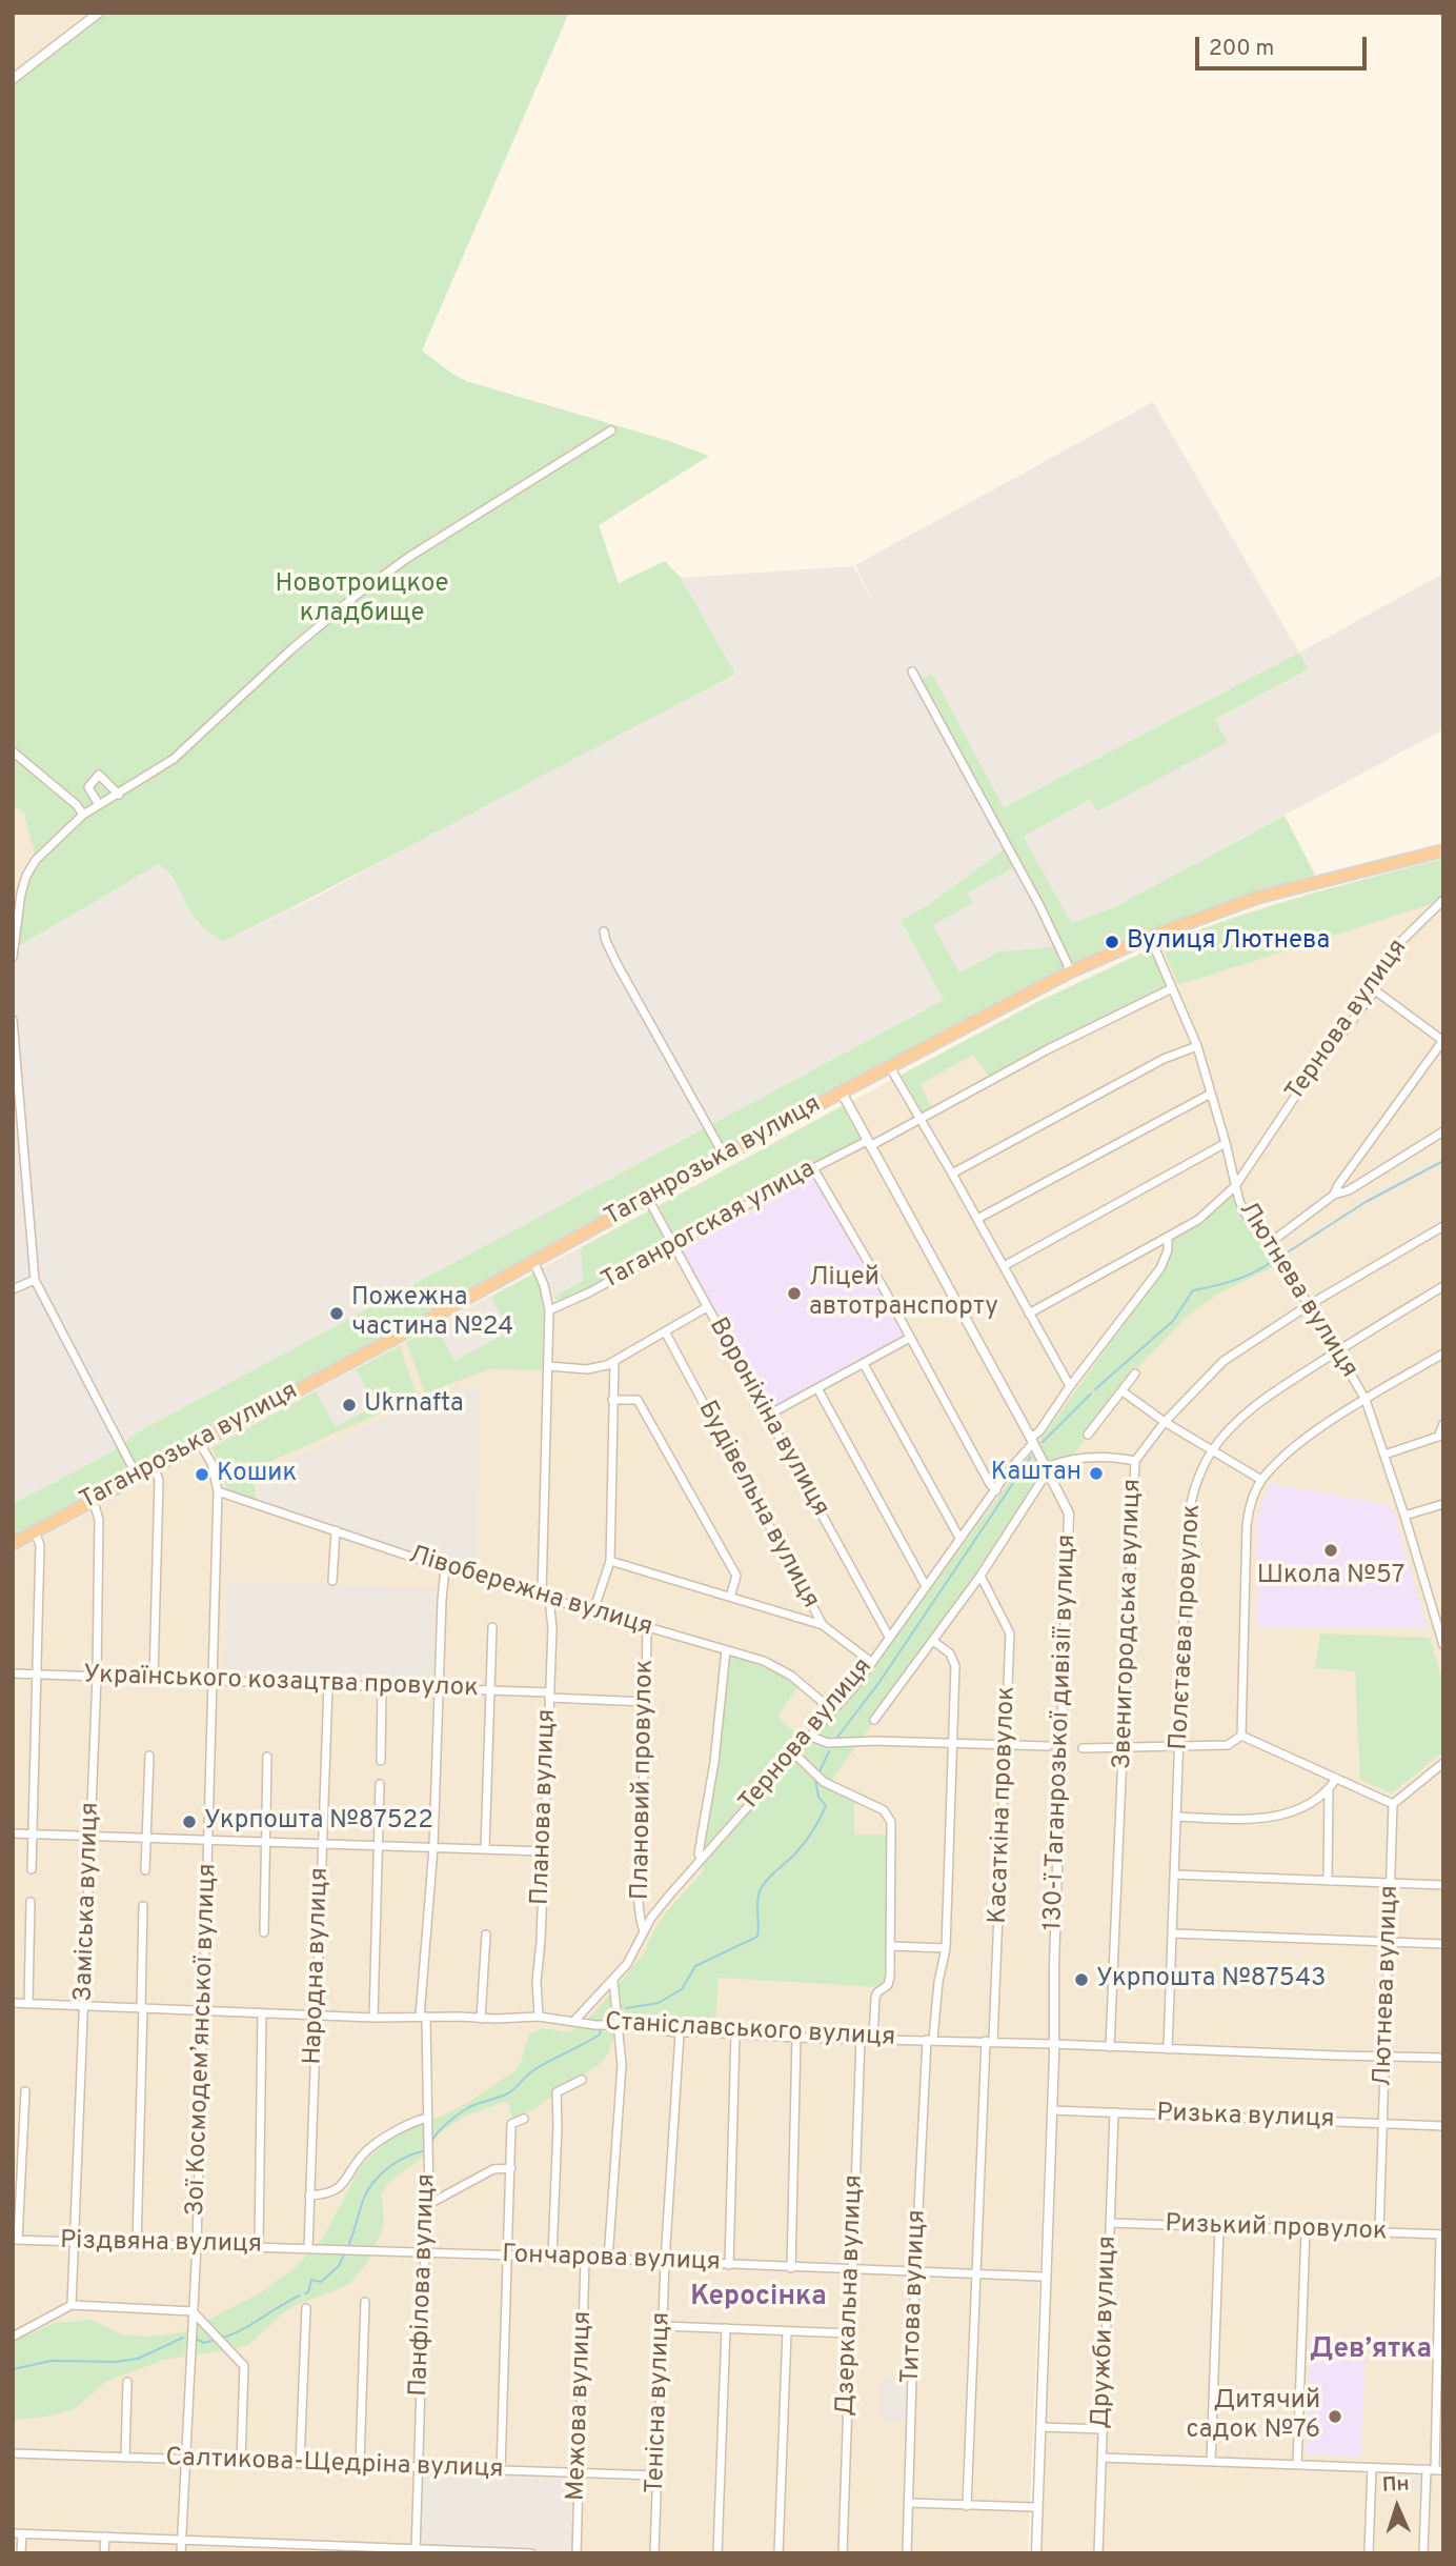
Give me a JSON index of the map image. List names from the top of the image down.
{
  "streets": {
    "highway": ["Таганрозька вулиця"],
    "street": [
      "Тернова вулиця",
      "Таганрогская улица",
      "Лютнева вулиця",
      "Вороніхіна вулиця",
      "Будівельна вулиця",
      "Лівобережна вулиця",
      "Звенигородська вулиця",
      "Полєтаєва провулок",
      "Українського козацтва провулок",
      "130-ї Таганрозької дивізії вулиця",
      "Плановий провулок",
      "Касаткіна провулок",
      "Планова вулиця",
      "Заміська вулиця",
      "Народна вулиця",
      "Станіславського вулиця",
      "Зої Космодем’янської вулиця",
      "Ризька вулиця",
      "Ризький провулок",
      "Різдвяна вулиця",
      "Гончарова вулиця",
      "Панфілова вулиця",
      "Дзеркальна вулиця",
      "Титова вулиця",
      "Дружби вулиця",
      "Тенісна вулиця",
      "Межова вулиця",
      "Салтикова-Щедріна вулиця"
    ]
  },
  "crossings": [
    ["Тернова вулиця", "Лютнева вулиця"],
    ["Тернова вулиця", "Вороніхіна вулиця"],
    ["Тернова вулиця", "Будівельна вулиця"],
    ["Тернова вулиця", "Лівобережна вулиця"],
    ["Тернова вулиця", "130-ї Таганрозької дивізії вулиця"],
    ["Тернова вулиця", "Плановий провулок"],
    ["Тернова вулиця", "Касаткіна провулок"],
    ["Тернова вулиця", "Станіславського вулиця"],
    ["Тернова вулиця", "Титова вулиця"],
    ["Таганрозька вулиця", "Лютнева вулиця"],
    ["Таганрозька вулиця", "Вороніхіна вулиця"],
    ["Таганрозька вулиця", "130-ї Таганрозької дивізії вулиця"],
    ["Таганрозька вулиця", "Планова вулиця"],
    ["Таганрозька вулиця", "Заміська вулиця"],
    ["Таганрозька вулиця", "Зої Космодем’янської вулиця"],
    ["Таганрогская улица", "Лютнева вулиця"],
    ["Таганрогская улица", "Вороніхіна вулиця"],
    ["Таганрогская улица", "130-ї Таганрозької дивізії вулиця"],
    ["Таганрогская улица", "Планова вулиця"],
    ["Лютнева вулиця", "Звенигородська вулиця"],
    ["Лютнева вулиця", "Полєтаєва провулок"],
    ["Лютнева вулиця", "Станіславського вулиця"],
    ["Лютнева вулиця", "Ризька вулиця"],
    ["Лютнева вулиця", "Ризький провулок"],
    ["Лівобережна вулиця", "Плановий провулок"],
    ["Лівобережна вулиця", "Планова вулиця"],
    ["Лівобережна вулиця", "Зої Космодем’янської вулиця"],
    ["Лівобережна вулиця", "Панфілова вулиця"],
    ["Звенигородська вулиця", "Станіславського вулиця"],
    ["Полєтаєва провулок", "Станіславського вулиця"],
    ["Українського козацтва провулок", "Плановий провулок"],
    ["Українського козацтва провулок", "Планова вулиця"],
    ["Українського козацтва провулок", "Заміська вулиця"],
    ["Українського козацтва провулок", "Народна вулиця"],
    ["Українського козацтва провулок", "Зої Космодем’янської вулиця"],
    ["Українського козацтва провулок", "Панфілова вулиця"],
    ["130-ї Таганрозької дивізії вулиця", "Станіславського вулиця"],
    ["130-ї Таганрозької дивізії вулиця", "Ризька вулиця"],
    ["130-ї Таганрозької дивізії вулиця", "Гончарова вулиця"],
    ["Касаткіна провулок", "Станіславського вулиця"],
    ["Касаткіна провулок", "Гончарова вулиця"],
    ["Планова вулиця", "Станіславського вулиця"],
    ["Заміська вулиця", "Станіславського вулиця"],
    ["Заміська вулиця", "Різдвяна вулиця"],
    ["Народна вулиця", "Станіславського вулиця"],
    ["Народна вулиця", "Різдвяна вулиця"],
    ["Народна вулиця", "Гончарова вулиця"],
    ["Станіславського вулиця", "Зої Космодем’янської вулиця"],
    ["Станіславського вулиця", "Панфілова вулиця"],
    ["Станіславського вулиця", "Дзеркальна вулиця"],
    ["Станіславського вулиця", "Титова вулиця"],
    ["Станіславського вулиця", "Тенісна вулиця"],
    ["Зої Космодем’янської вулиця", "Різдвяна вулиця"],
    ["Зої Космодем’янської вулиця", "Салтикова-Щедріна вулиця"],
    ["Ризька вулиця", "Дружби вулиця"],
    ["Ризький провулок", "Дружби вулиця"],
    ["Різдвяна вулиця", "Гончарова вулиця"],
    ["Гончарова вулиця", "Панфілова вулиця"],
    ["Гончарова вулиця", "Дзеркальна вулиця"],
    ["Гончарова вулиця", "Титова вулиця"],
    ["Гончарова вулиця", "Тенісна вулиця"],
    ["Гончарова вулиця", "Межова вулиця"],
    ["Панфілова вулиця", "Салтикова-Щедріна вулиця"],
    ["Тенісна вулиця", "Салтикова-Щедріна вулиця"],
    ["Межова вулиця", "Салтикова-Щедріна вулиця"]
  ],
  "districts": ["Керосінка", "Дев’ятка"],
  "parks": ["Новотроицкое кладбище"],
  "places": [
    "Вулиця Лютнева",
    "Ліцей автотранспорту",
    "Пожежна частина №24",
    "Ukrnafta",
    "Каштан",
    "Кошик",
    "Школа №57",
    "Укрпошта №87522",
    "Укрпошта №87543",
    "Дитячий садок №76"
  ],
  "scale_bar": "200 m",
  "north": "top"
}
